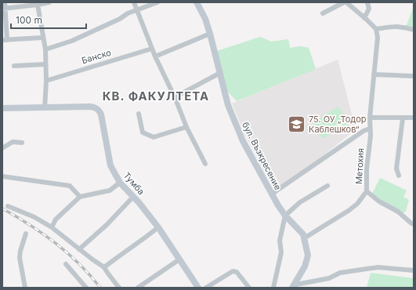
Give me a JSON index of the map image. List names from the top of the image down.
{
  "streets": {
    "street": [
      "Банско",
      "бул. Възкресение",
      "Метохия",
      "Тумба"
    ]
  },
  "crossings": [
    ["бул. Възкресение", "Метохия"]
  ],
  "districts": ["КВ. ФАКУЛТЕТА"],
  "places": {
    "school or university": ["75. ОУ „Тодор Каблешков“"]
  },
  "scale_bar": "100 m"
}
